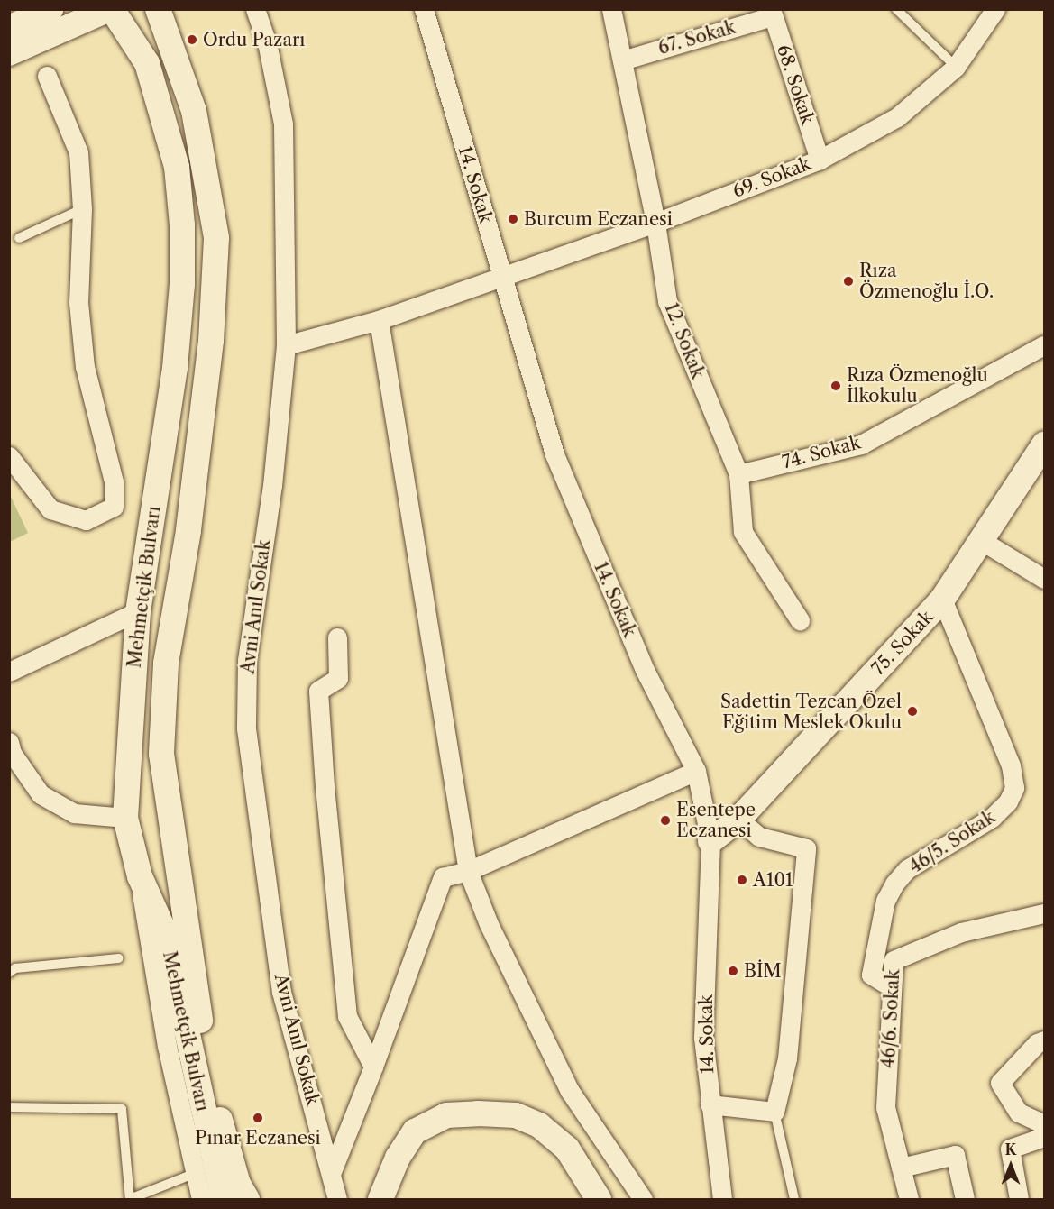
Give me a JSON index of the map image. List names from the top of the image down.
{
  "streets": {
    "main road": ["Mehmetçik Bulvarı", "75. Sokak"],
    "street": [
      "67. Sokak",
      "68. Sokak",
      "69. Sokak",
      "14. Sokak",
      "12. Sokak",
      "74. Sokak",
      "Avni Anıl Sokak",
      "46/5. Sokak",
      "46/6. Sokak"
    ]
  },
  "crossings": [
    ["67. Sokak", "68. Sokak"],
    ["67. Sokak", "12. Sokak"],
    ["68. Sokak", "69. Sokak"],
    ["69. Sokak", "14. Sokak"],
    ["69. Sokak", "12. Sokak"],
    ["69. Sokak", "Avni Anıl Sokak"],
    ["14. Sokak", "75. Sokak"],
    ["12. Sokak", "74. Sokak"],
    ["75. Sokak", "46/5. Sokak"],
    ["46/5. Sokak", "46/6. Sokak"]
  ],
  "places": [
    "Ordu Pazarı",
    "Burcum Eczanesi",
    "Rıza Özmenoğlu İ.O.",
    "Rıza Özmenoğlu İlkokulu",
    "Sadettin Tezcan Özel Eğitim Meslek Okulu",
    "Esentepe Eczanesi",
    "A101",
    "BİM",
    "Pınar Eczanesi"
  ],
  "north": "top"
}
